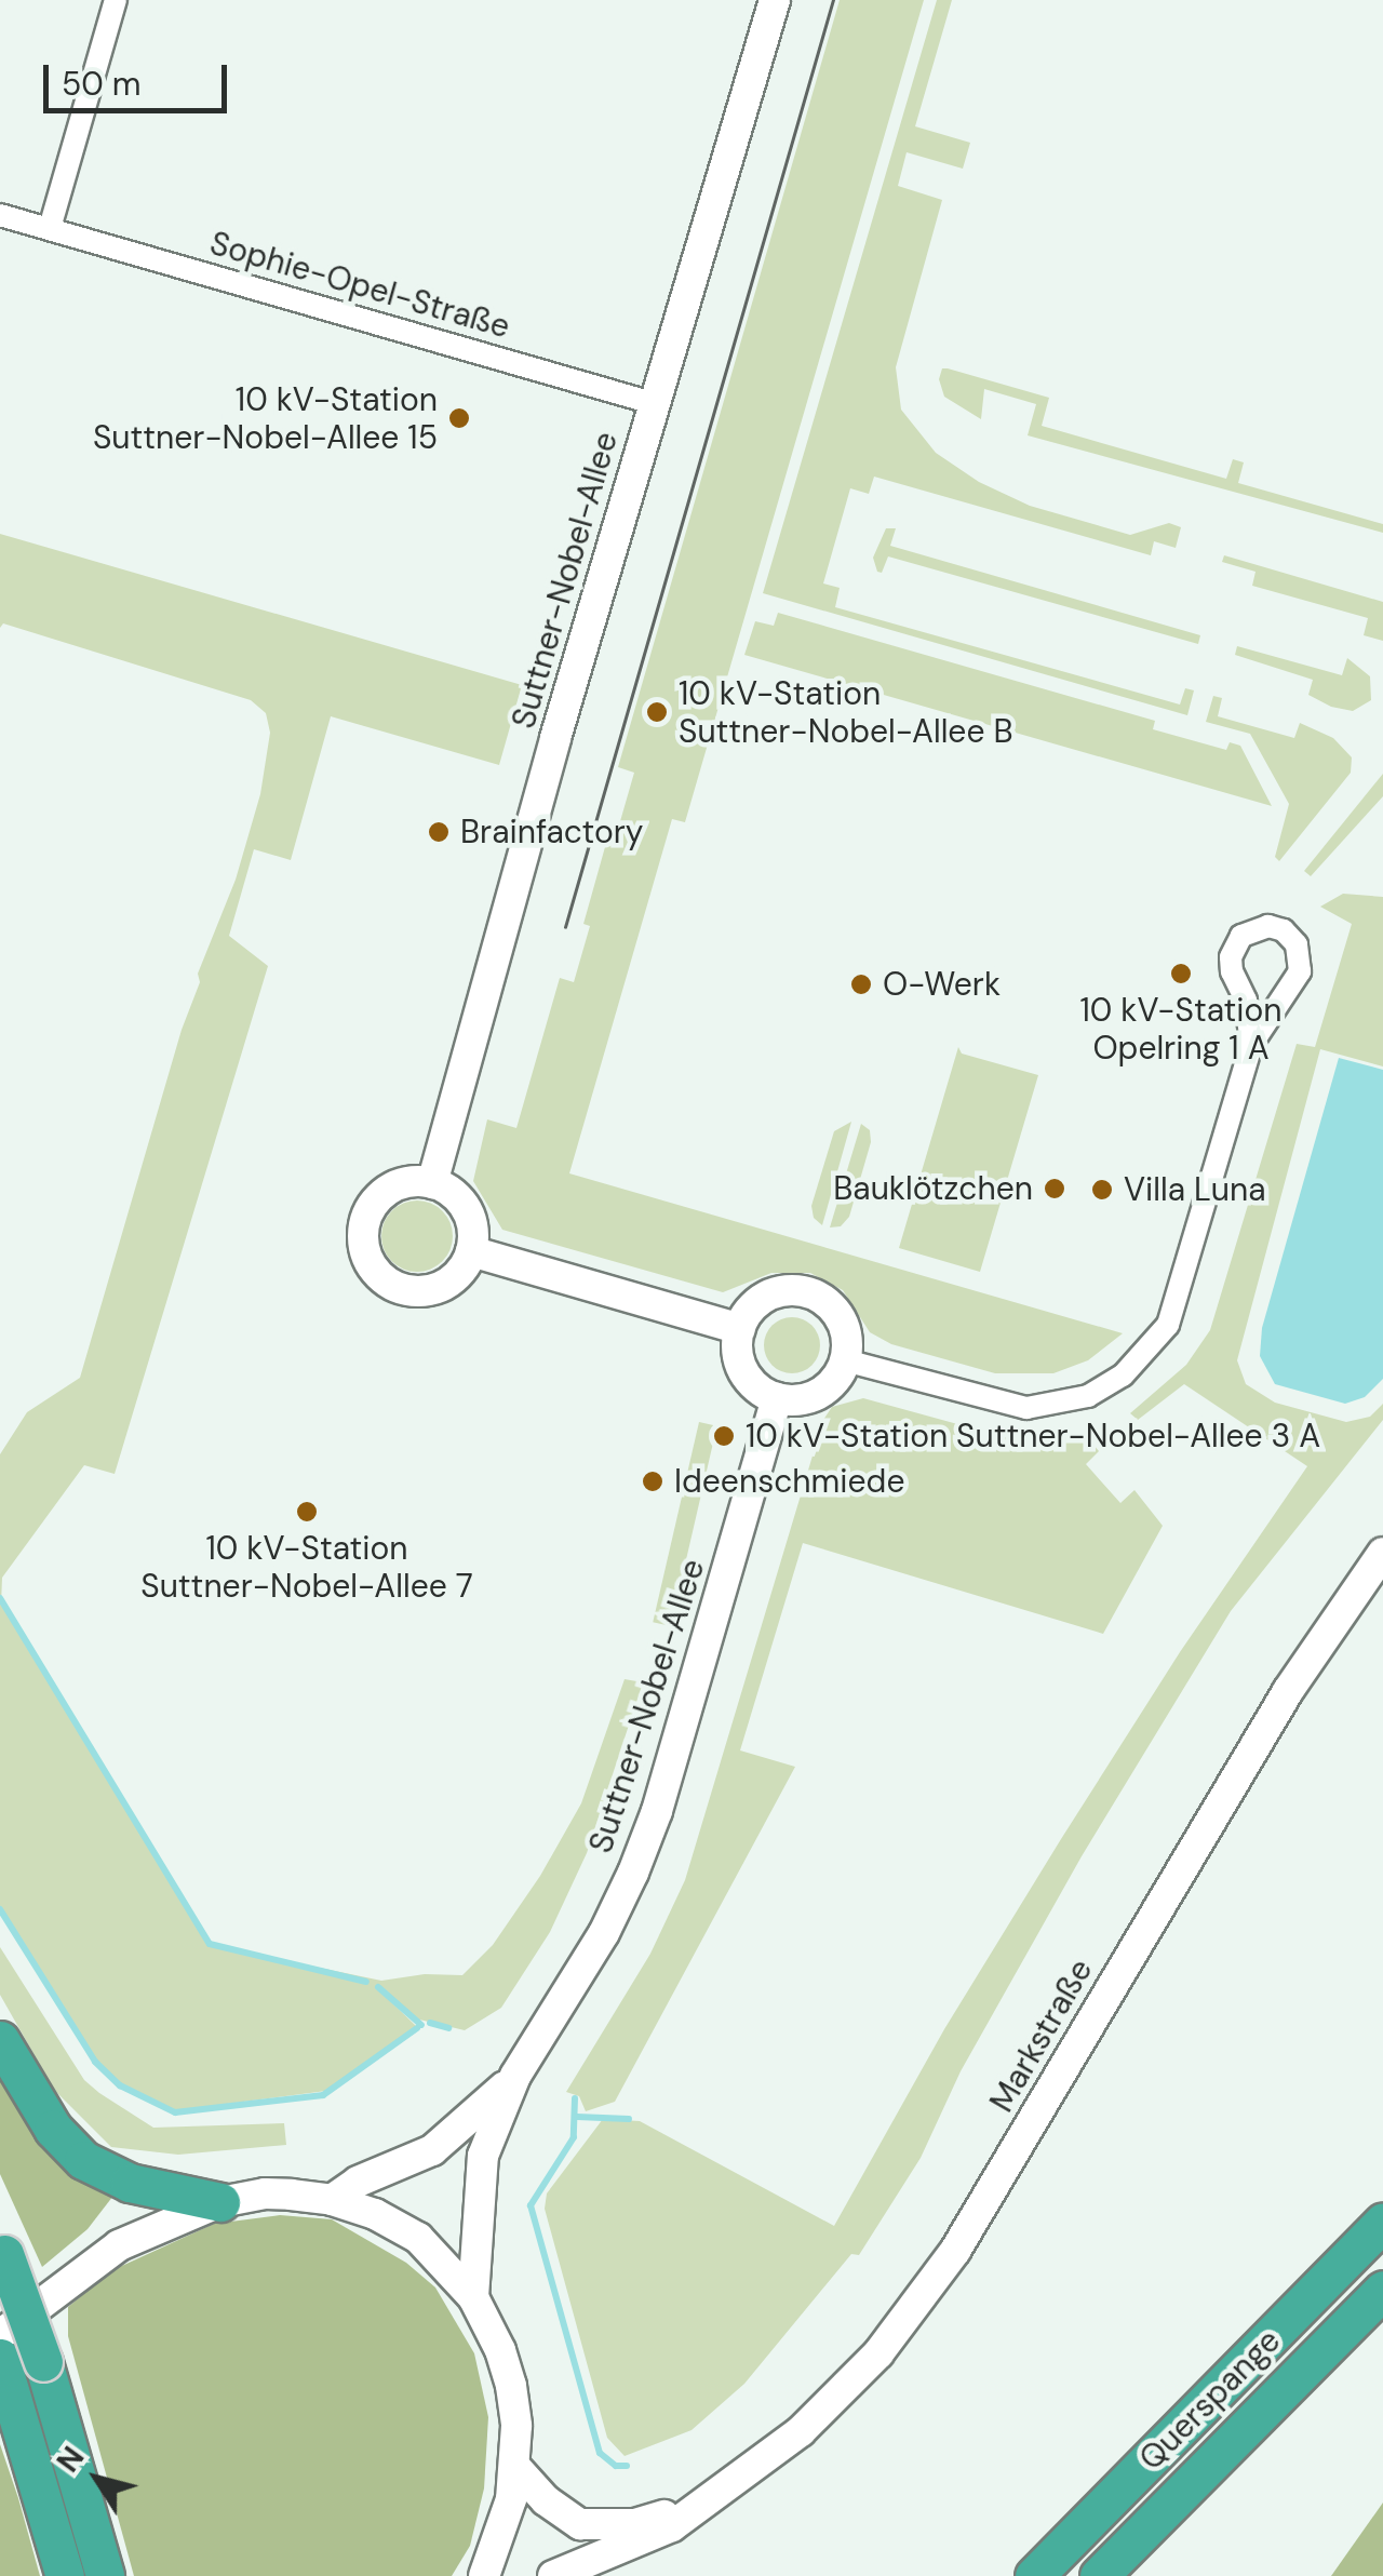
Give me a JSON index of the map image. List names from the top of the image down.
{
  "streets": {
    "highway": ["Querspange"],
    "street": ["Sophie-Opel-Straße", "Suttner-Nobel-Allee", "Markstraße"]
  },
  "crossings": [
    ["Sophie-Opel-Straße", "Suttner-Nobel-Allee"]
  ],
  "places": [
    "10 kV-Station Suttner-Nobel-Allee 15",
    "10 kV-Station Suttner-Nobel-Allee B",
    "Brainfactory",
    "10 kV-Station Opelring 1 A",
    "O-Werk",
    "Bauklötzchen",
    "Villa Luna",
    "10 kV-Station Suttner-Nobel-Allee 3 A",
    "Ideenschmiede",
    "10 kV-Station Suttner-Nobel-Allee 7"
  ],
  "scale_bar": "50 m",
  "north": "top left"
}
